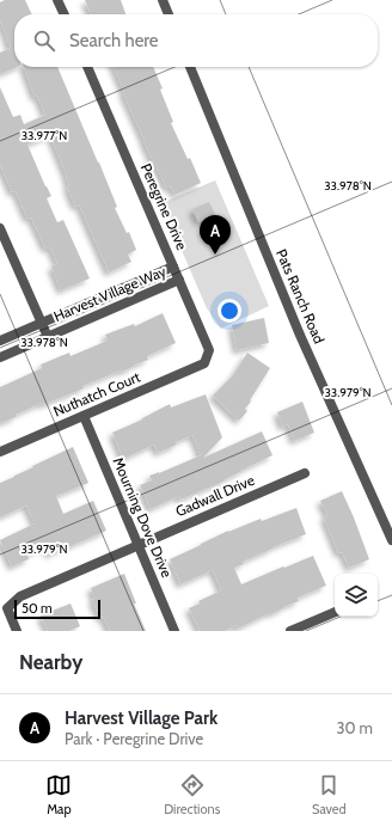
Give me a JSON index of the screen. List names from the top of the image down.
{
  "streets": {
    "street": [
      "Peregrine Drive",
      "Harvest Village Way",
      "Pats Ranch Road",
      "Nuthatch Court",
      "Gadwall Drive",
      "Mourning Dove Drive"
    ]
  },
  "crossings": [
    ["Peregrine Drive", "Harvest Village Way"],
    ["Peregrine Drive", "Nuthatch Court"],
    ["Nuthatch Court", "Mourning Dove Drive"],
    ["Gadwall Drive", "Mourning Dove Drive"]
  ],
  "scale_bar": "50 m",
  "page": {
    "search": "Search here",
    "pins": "A",
    "scale": "50 m",
    "heading": "Nearby",
    "list": [
      {
        "mark": "A",
        "name": "Harvest Village Park",
        "note": "Park · Peregrine Drive",
        "value": "30 m"
      }
    ],
    "nav": ["Map", "Directions", "Saved"]
  },
  "coordinates": ["33.977°N", "33.978°N", "33.979°N"]
}
